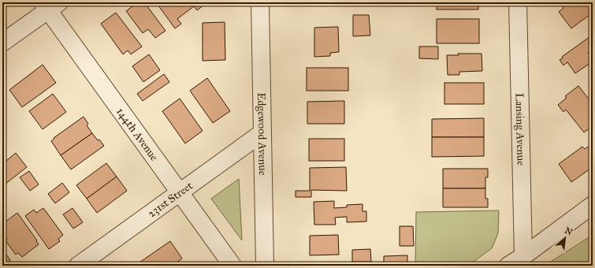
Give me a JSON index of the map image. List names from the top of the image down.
{
  "streets": {
    "street": [
      "Lansing Avenue",
      "144th Avenue",
      "Edgewood Avenue",
      "231st Street"
    ]
  },
  "crossings": [
    ["144th Avenue", "231st Street"],
    ["Edgewood Avenue", "231st Street"]
  ],
  "north": "top right"
}
